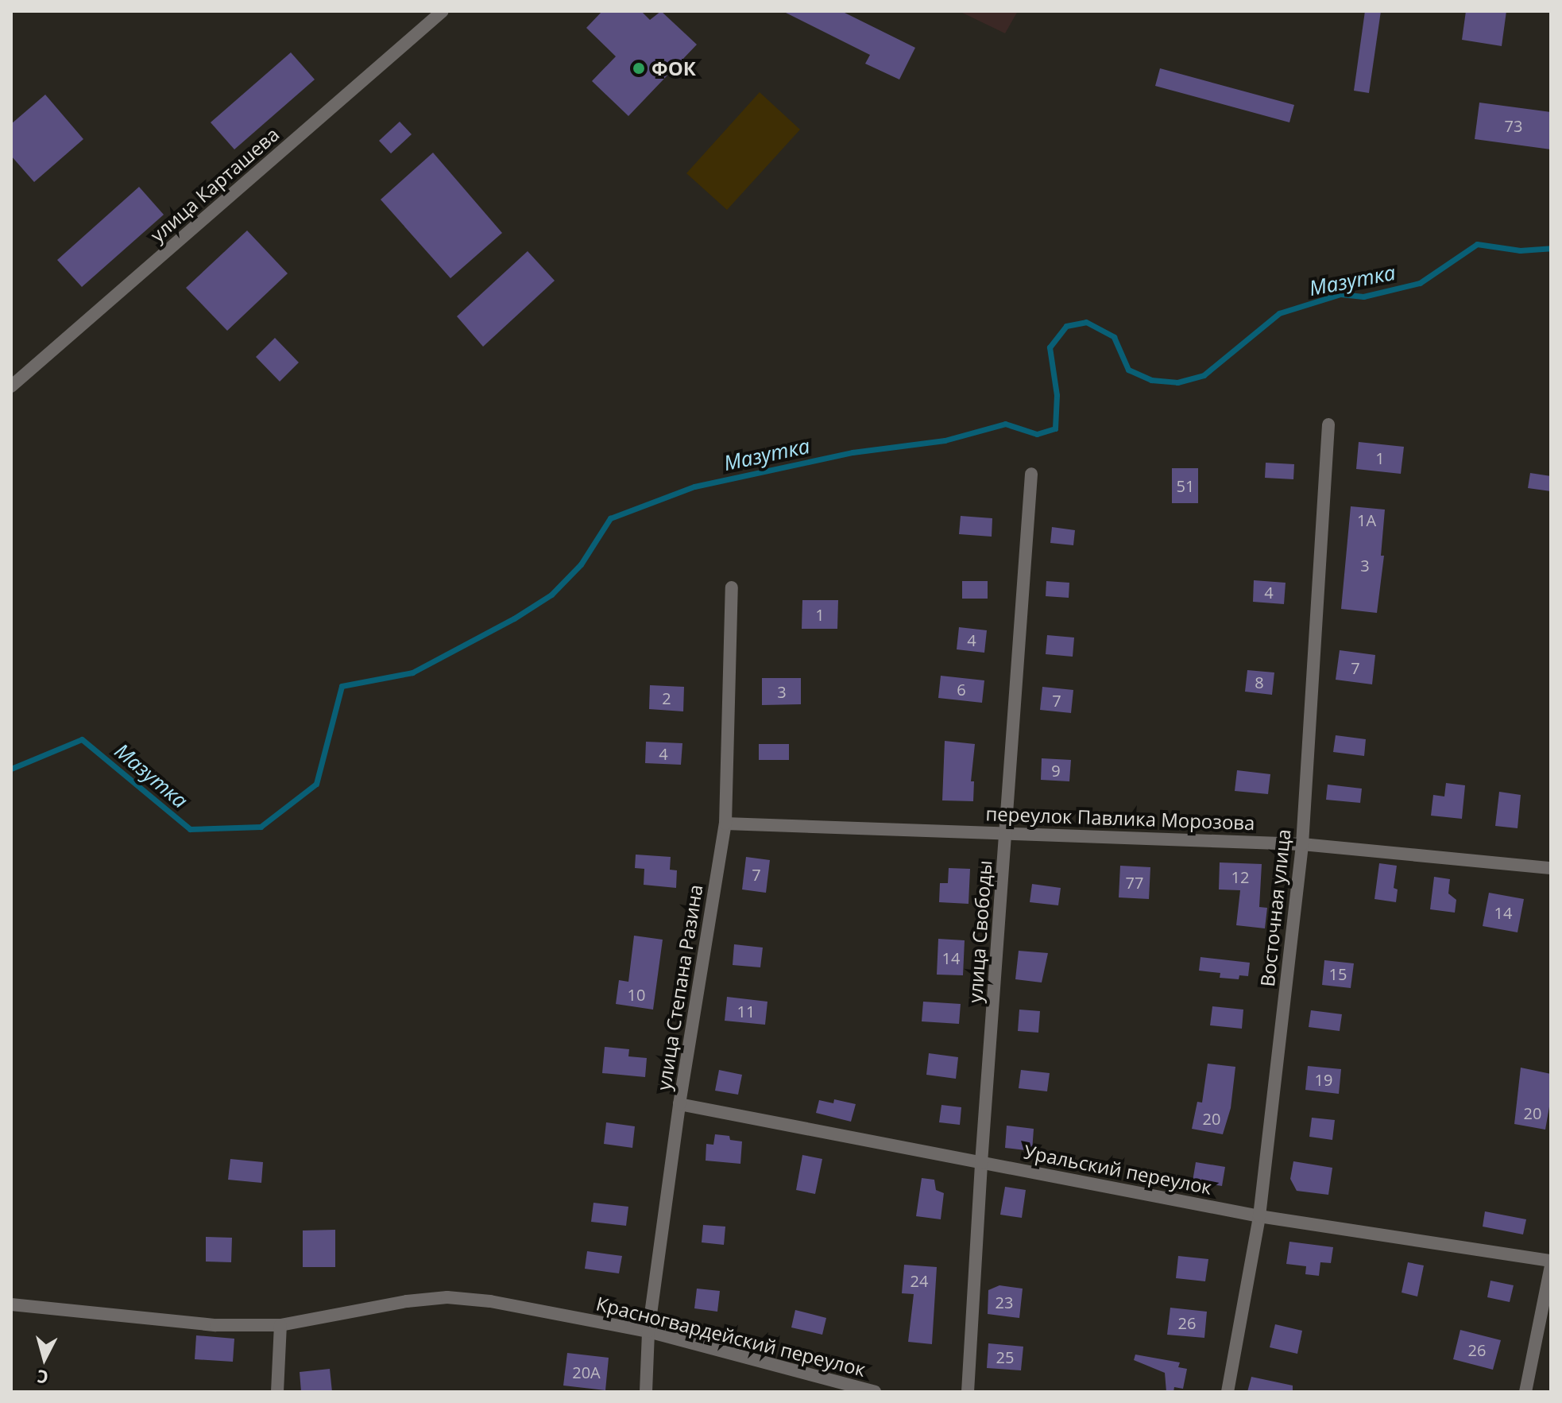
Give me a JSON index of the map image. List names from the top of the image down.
{
  "streets": {
    "street": [
      "улица Карташева",
      "переулок Павлика Морозова",
      "Восточная улица",
      "улица Свободы",
      "улица Степана Разина",
      "Уральский переулок",
      "Красногвардейский переулок"
    ]
  },
  "crossings": [
    ["переулок Павлика Морозова", "Восточная улица"],
    ["переулок Павлика Морозова", "улица Свободы"],
    ["переулок Павлика Морозова", "улица Степана Разина"],
    ["Восточная улица", "Уральский переулок"],
    ["улица Свободы", "Уральский переулок"],
    ["улица Степана Разина", "Уральский переулок"],
    ["улица Степана Разина", "Красногвардейский переулок"]
  ],
  "water": ["Мазутка"],
  "places": ["ФОК"],
  "house_numbers": [
    "73",
    "1",
    "51",
    "1А",
    "3",
    "4",
    "1",
    "4",
    "7",
    "8",
    "6",
    "3",
    "2",
    "7",
    "4",
    "9",
    "7",
    "12",
    "77",
    "14",
    "14",
    "15",
    "10",
    "11",
    "19",
    "20",
    "20",
    "24",
    "23",
    "26",
    "26",
    "25",
    "20А"
  ],
  "north": "bottom"
}
